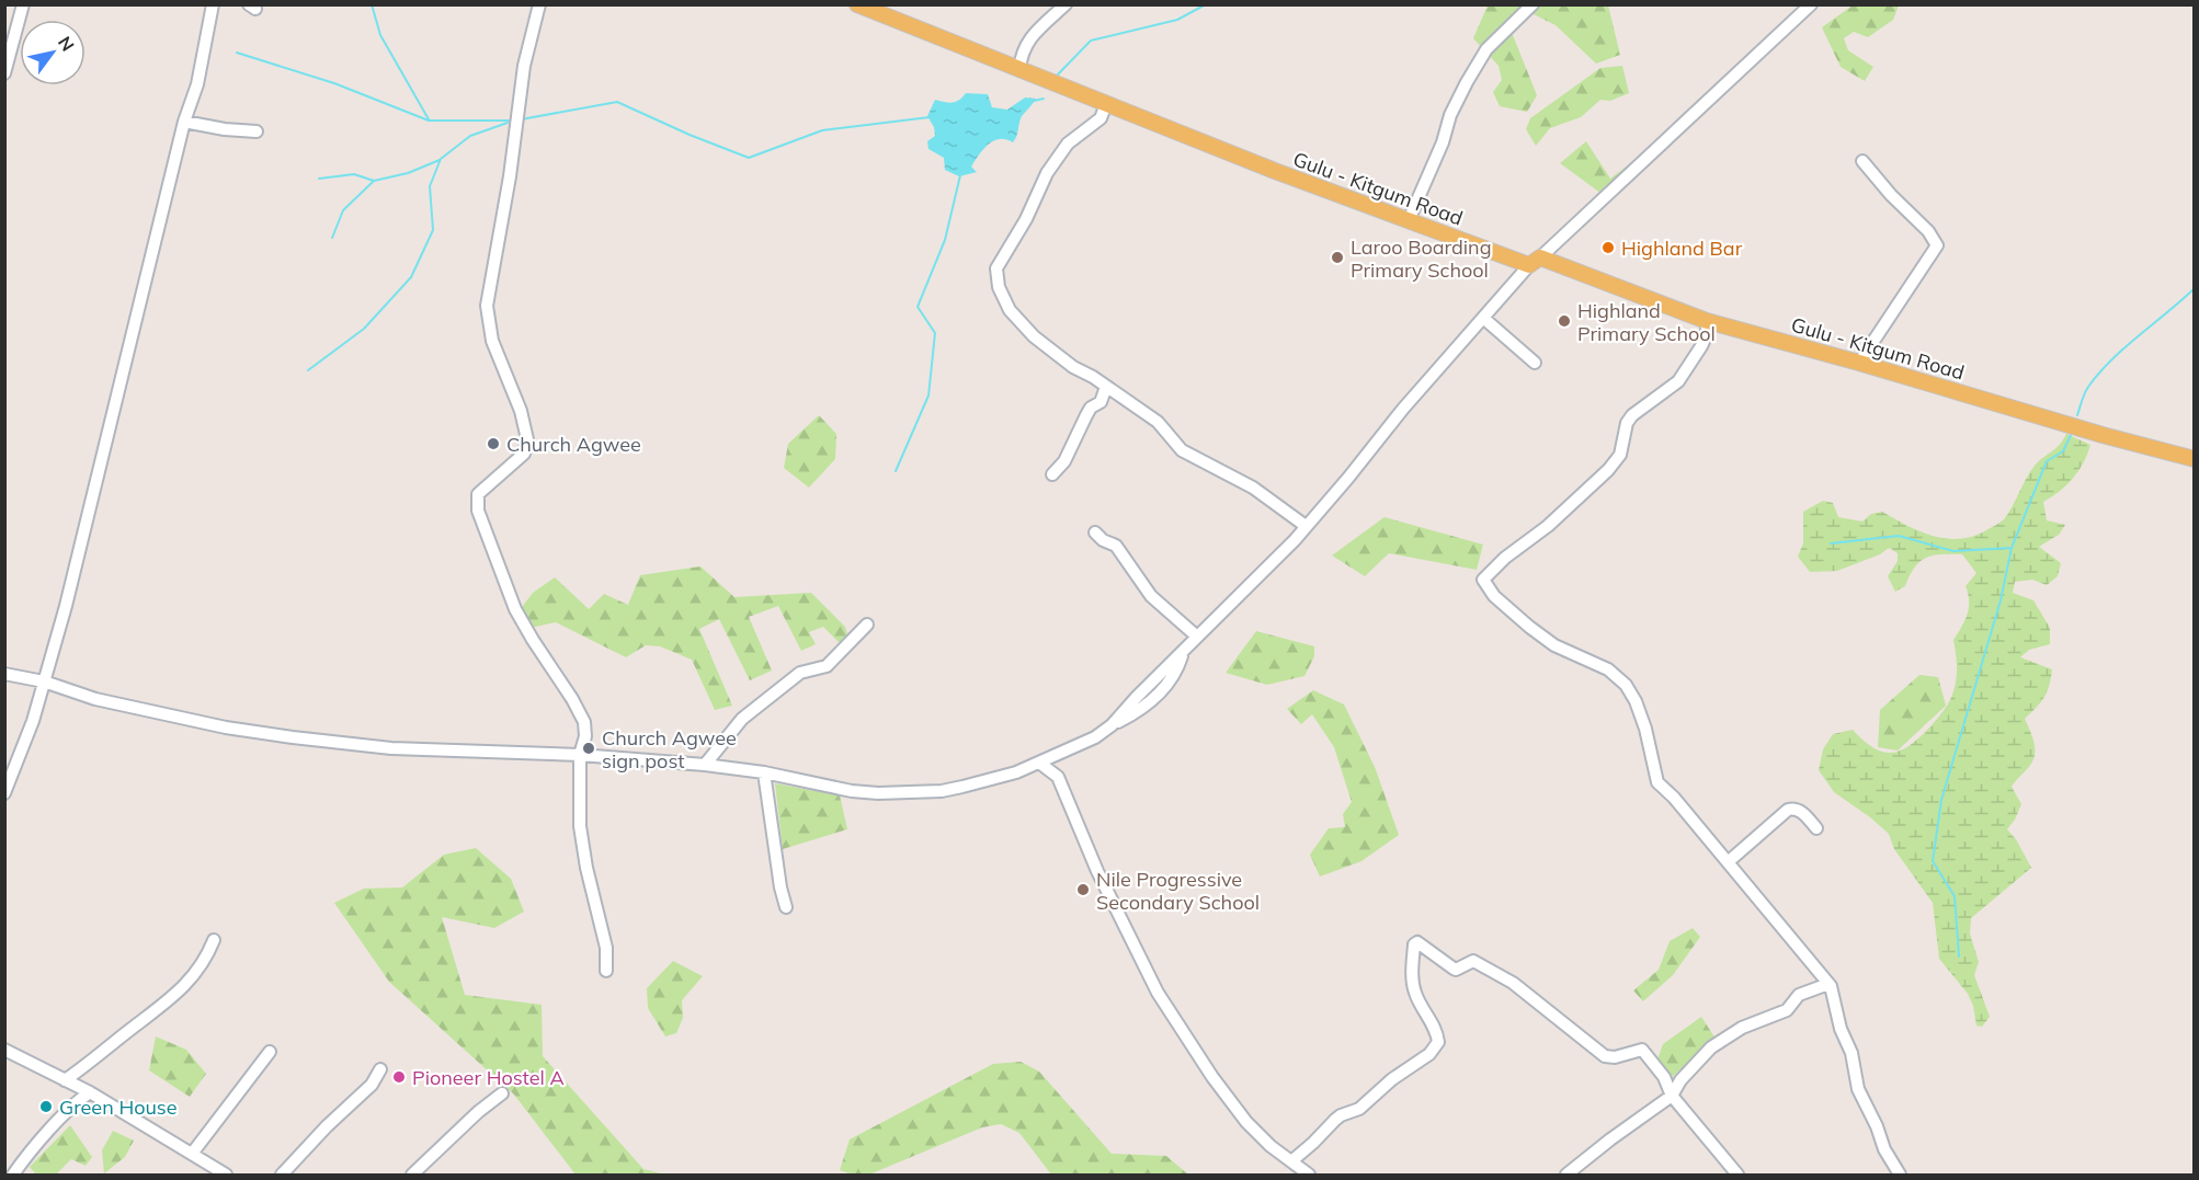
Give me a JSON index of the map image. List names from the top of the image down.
{
  "streets": {
    "main road": ["Gulu - Kitgum Road"]
  },
  "places": [
    "Highland Bar",
    "Laroo Boarding Primary School",
    "Highland Primary School",
    "Church Agwee",
    "Church Agwee sign post",
    "Nile Progressive Secondary School",
    "Pioneer Hostel A",
    "Green House"
  ],
  "north": "top right"
}
